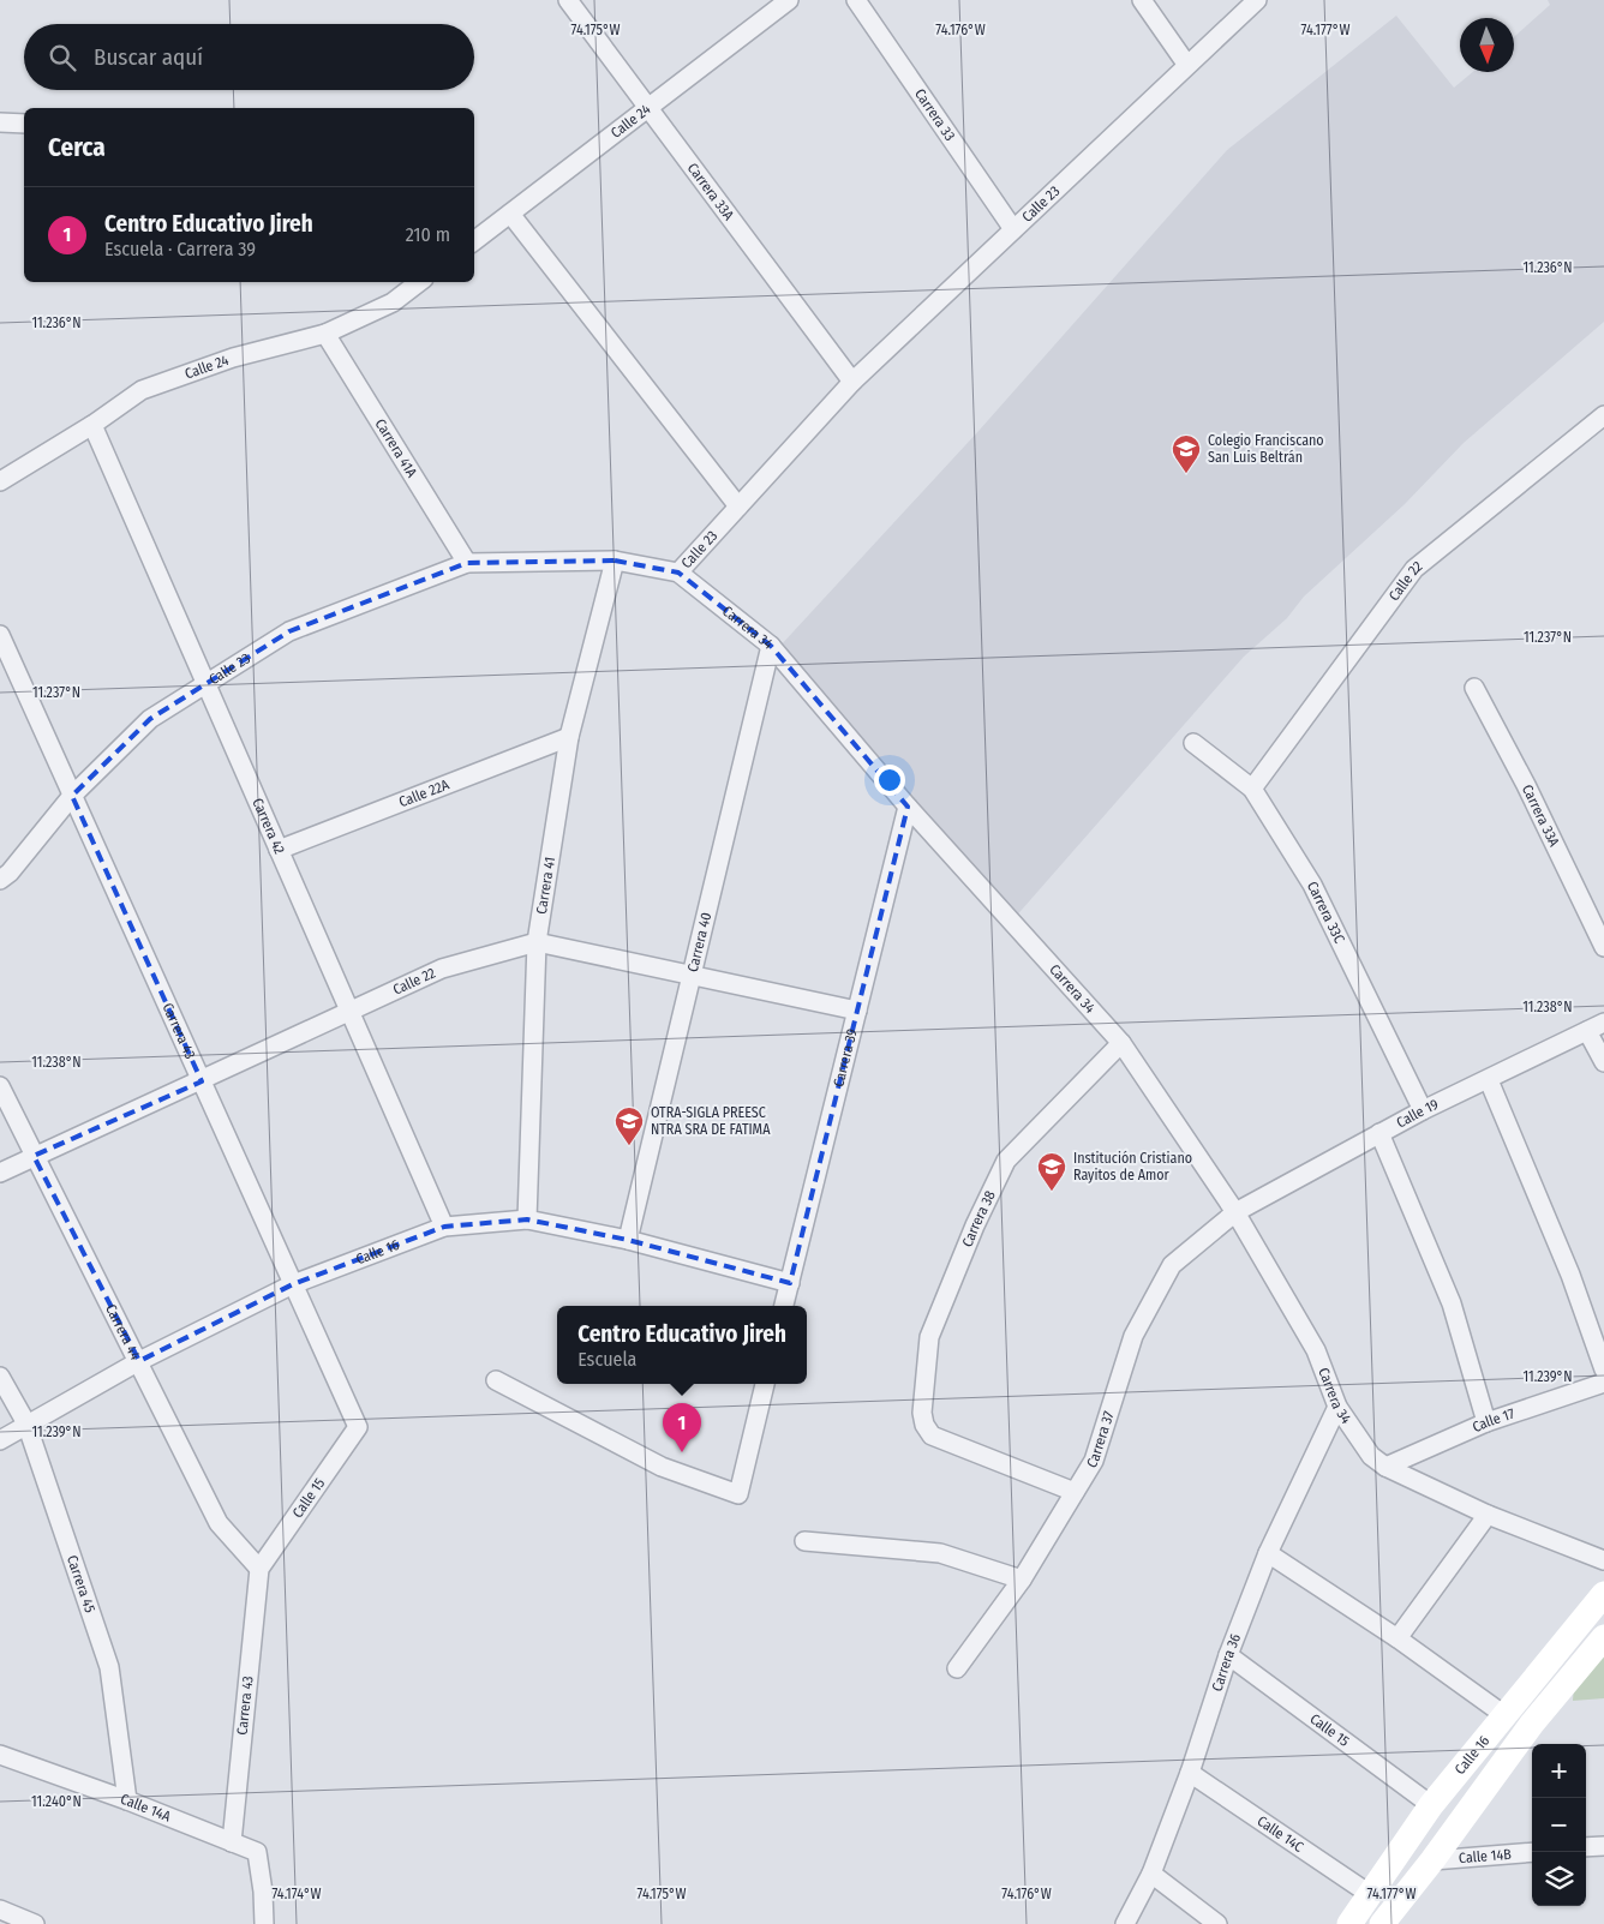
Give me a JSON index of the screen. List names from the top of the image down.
{
  "streets": {
    "street": [
      "Carrera 33",
      "Calle 24",
      "Carrera 33A",
      "Calle 23",
      "Carrera 41A",
      "Calle 22",
      "Carrera 34",
      "Calle 22A",
      "Carrera 42",
      "Carrera 41",
      "Carrera 33C",
      "Carrera 40",
      "Carrera 43",
      "Carrera 39",
      "Calle 19",
      "Carrera 38",
      "Calle 16",
      "Carrera 44",
      "Calle 17",
      "Carrera 37",
      "Calle 15",
      "Carrera 45",
      "Carrera 36",
      "Calle 14A",
      "Calle 14C",
      "Calle 14B"
    ]
  },
  "crossings": [
    ["Carrera 33", "Calle 23"],
    ["Calle 24", "Carrera 33A"],
    ["Calle 24", "Carrera 41A"],
    ["Calle 24", "Carrera 42"],
    ["Carrera 33A", "Calle 23"],
    ["Calle 23", "Carrera 41A"],
    ["Calle 23", "Carrera 34"],
    ["Calle 23", "Carrera 42"],
    ["Calle 23", "Carrera 41"],
    ["Calle 23", "Carrera 43"],
    ["Calle 22", "Carrera 42"],
    ["Calle 22", "Carrera 41"],
    ["Calle 22", "Carrera 33C"],
    ["Calle 22", "Carrera 40"],
    ["Calle 22", "Carrera 43"],
    ["Calle 22", "Carrera 39"],
    ["Calle 22", "Carrera 44"],
    ["Carrera 34", "Carrera 40"],
    ["Carrera 34", "Carrera 39"],
    ["Carrera 34", "Calle 19"],
    ["Carrera 34", "Carrera 38"],
    ["Carrera 34", "Calle 17"],
    ["Carrera 34", "Carrera 37"],
    ["Carrera 34", "Carrera 36"],
    ["Calle 22A", "Carrera 42"],
    ["Calle 22A", "Carrera 41"],
    ["Carrera 42", "Calle 16"],
    ["Carrera 41", "Calle 16"],
    ["Carrera 33C", "Calle 19"],
    ["Carrera 40", "Calle 16"],
    ["Carrera 43", "Calle 16"],
    ["Carrera 43", "Carrera 44"],
    ["Carrera 43", "Calle 15"],
    ["Carrera 43", "Calle 14A"],
    ["Carrera 39", "Calle 16"],
    ["Calle 19", "Carrera 37"],
    ["Carrera 38", "Carrera 37"],
    ["Calle 16", "Carrera 44"],
    ["Calle 16", "Calle 15"],
    ["Calle 16", "Carrera 45"],
    ["Calle 16", "Calle 14C"],
    ["Calle 16", "Calle 14B"],
    ["Carrera 44", "Calle 15"],
    ["Calle 15", "Carrera 36"],
    ["Carrera 45", "Calle 14A"],
    ["Carrera 36", "Calle 14C"]
  ],
  "places": {
    "school or university": ["Colegio Franciscano San Luis Beltrán", "OTRA-SIGLA PREESC NTRA SRA DE FATIMA", "Institución Cristiano Rayitos de Amor"]
  },
  "north": "bottom",
  "page": {
    "search": "Buscar aquí",
    "heading": "Cerca",
    "list": [
      {
        "mark": "1",
        "name": "Centro Educativo Jireh",
        "note": "Escuela · Carrera 39",
        "value": "210 m"
      }
    ],
    "popup": ["Centro Educativo Jireh", "Escuela"],
    "pins": "1",
    "map_buttons": ["+", "−"]
  },
  "coordinates": [
    "74.175°W",
    "74.176°W",
    "74.177°W",
    "11.236°N",
    "11.237°N",
    "11.238°N",
    "11.239°N",
    "11.240°N",
    "74.174°W"
  ]
}
